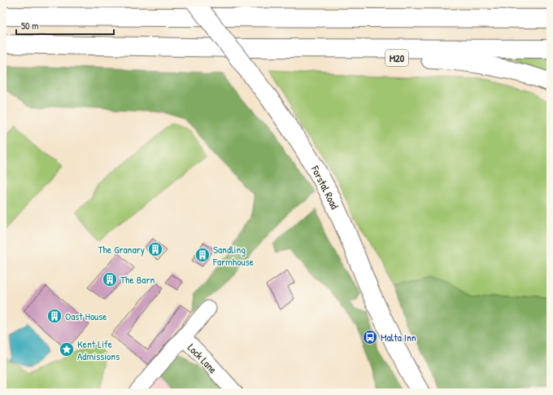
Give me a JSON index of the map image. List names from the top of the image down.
{
  "streets": {
    "main road": ["M20", "Forstal Road"],
    "street": ["Lock Lane"]
  },
  "places": {
    "building": [
      "The Granary",
      "Sandling Farmhouse",
      "The Barn",
      "Oast House"
    ],
    "bus stop": ["Malta Inn"],
    "place": ["Kent Life Admissions"]
  },
  "scale_bar": "50 m"
}
